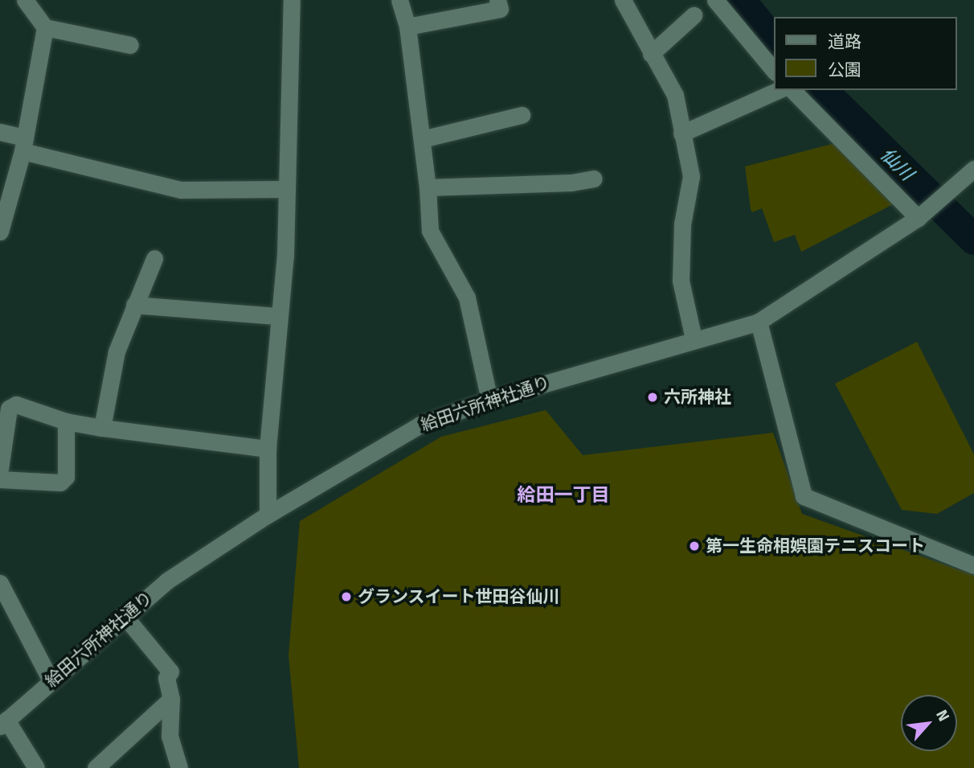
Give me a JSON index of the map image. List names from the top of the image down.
{
  "streets": {
    "street": ["給田六所神社通り"]
  },
  "districts": ["給田一丁目"],
  "water": ["仙川"],
  "places": ["六所神社", "第一生命相娯園テニスコート", "グランスイート世田谷仙川"],
  "legend": ["道路", "公園"],
  "north": "top right"
}
